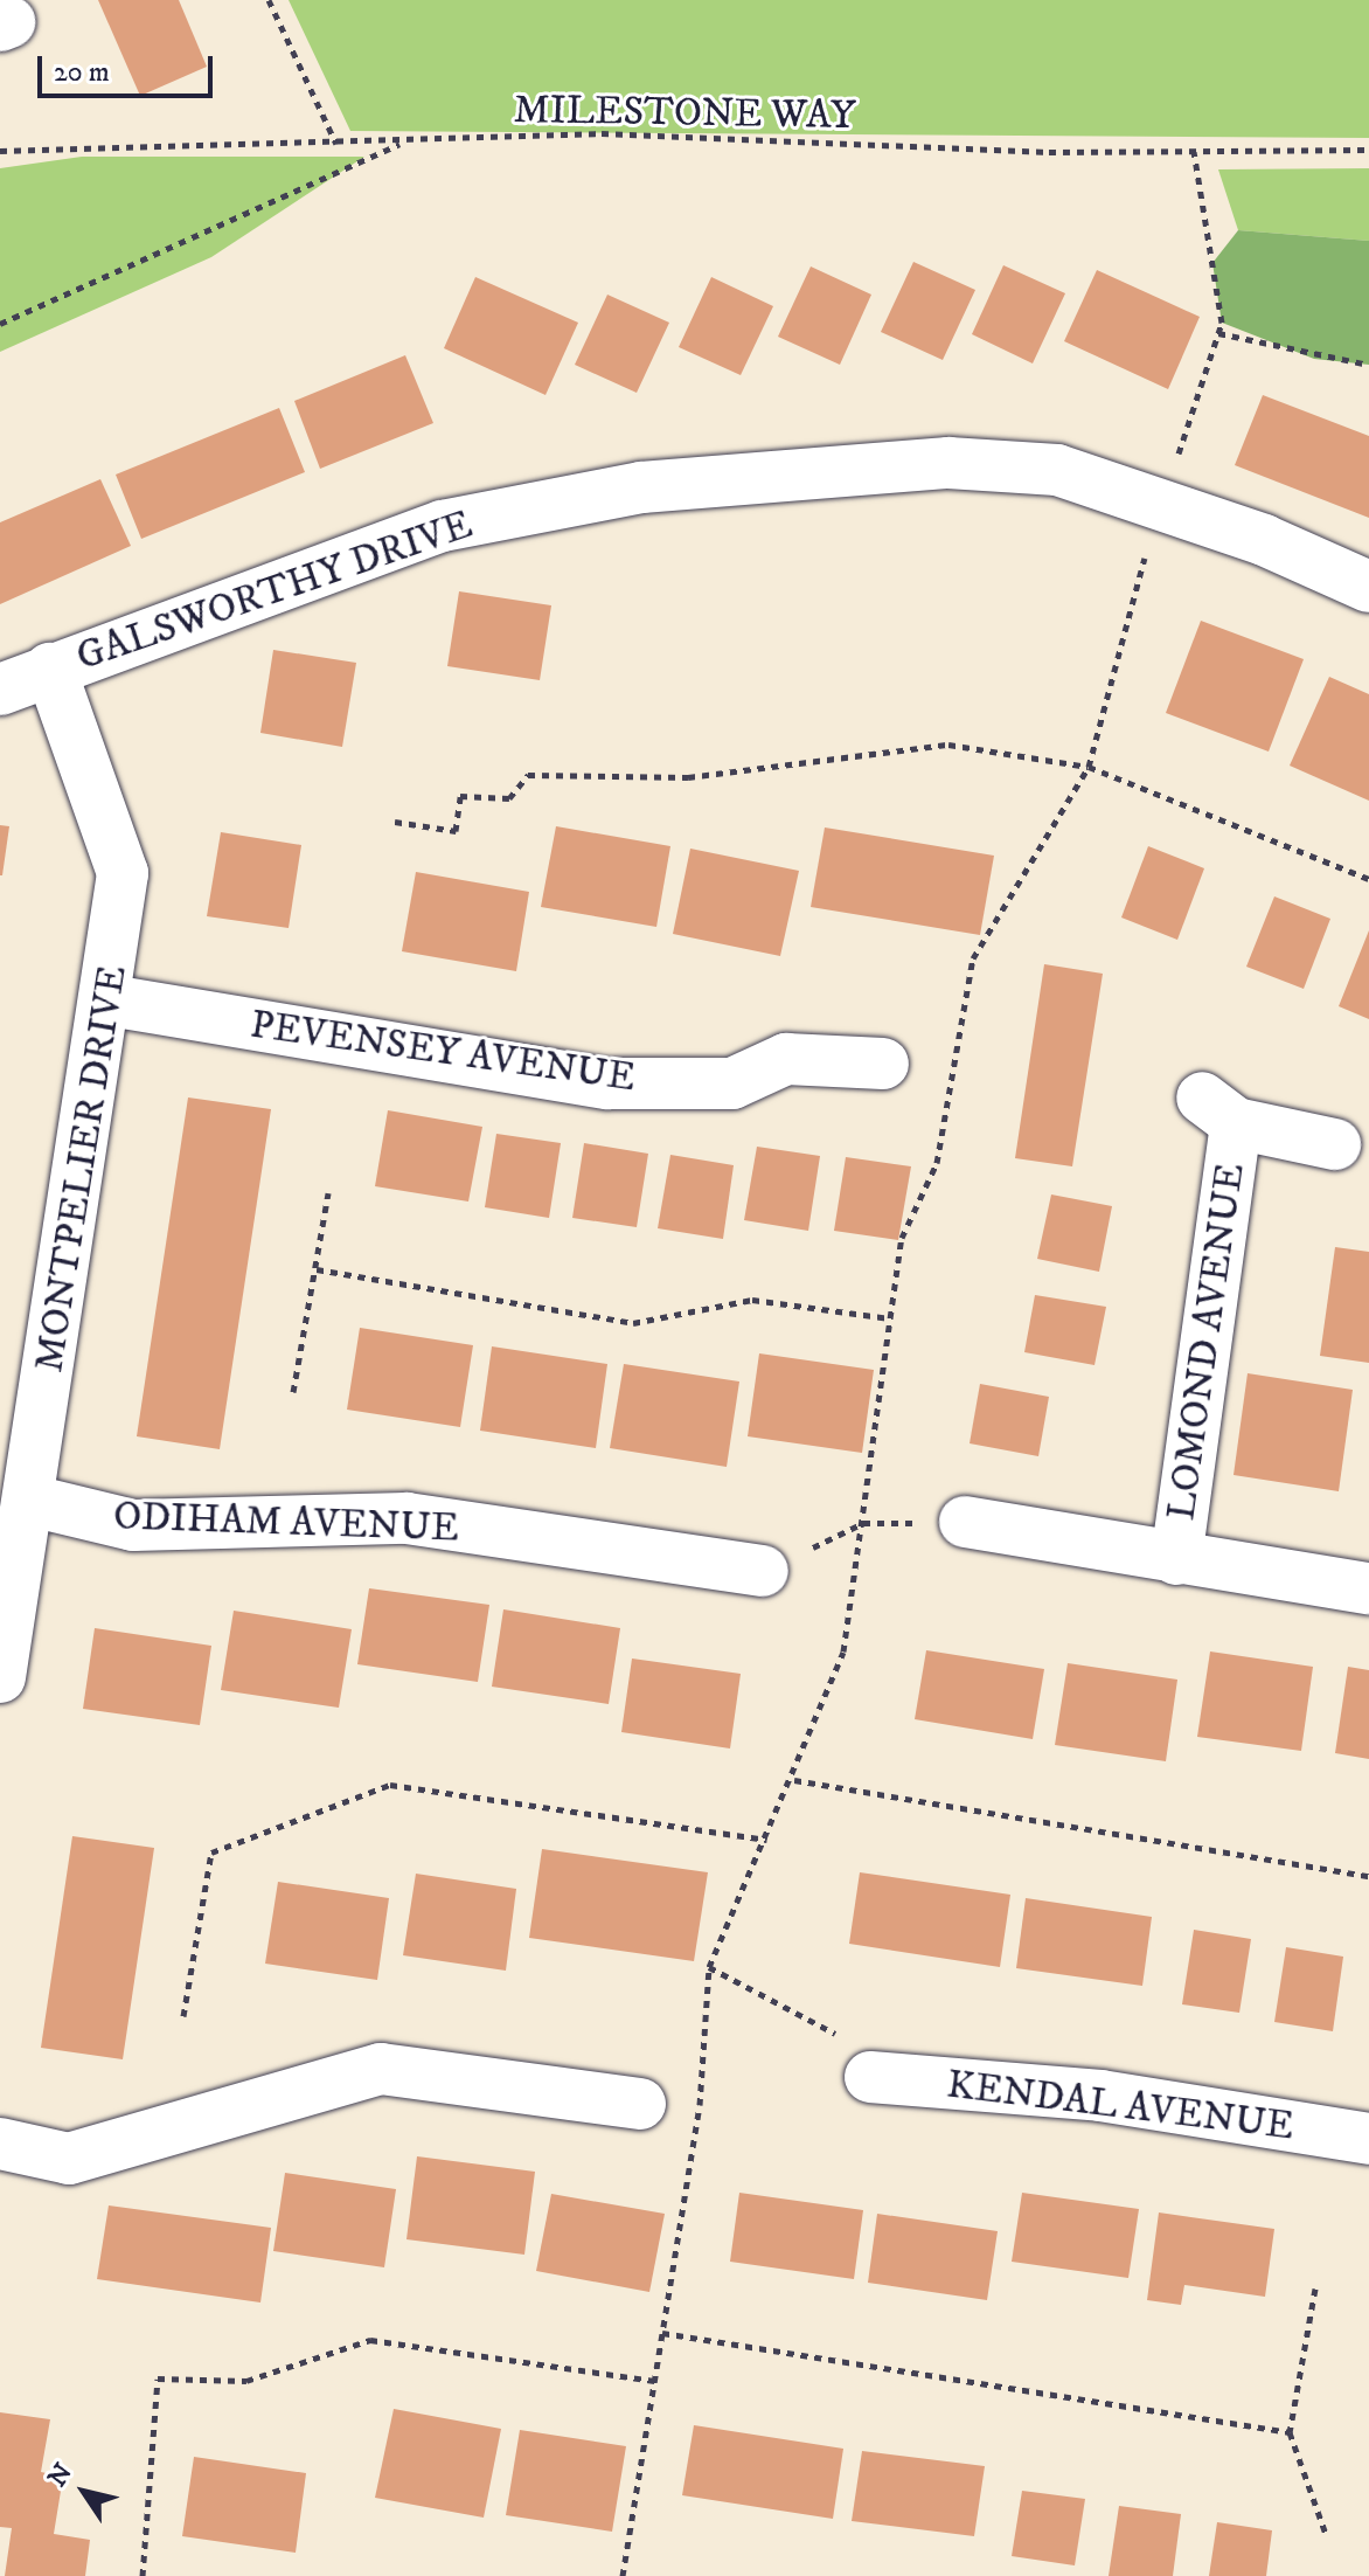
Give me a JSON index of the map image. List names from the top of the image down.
{
  "streets": {
    "street": [
      "GALSWORTHY DRIVE",
      "PEVENSEY AVENUE",
      "MONTPELIER DRIVE",
      "LOMOND AVENUE",
      "ODIHAM AVENUE",
      "KENDAL AVENUE"
    ],
    "path": ["MILESTONE WAY"]
  },
  "crossings": [
    ["GALSWORTHY DRIVE", "MONTPELIER DRIVE"],
    ["PEVENSEY AVENUE", "MONTPELIER DRIVE"],
    ["MONTPELIER DRIVE", "ODIHAM AVENUE"]
  ],
  "scale_bar": "20 m",
  "north": "top left"
}
